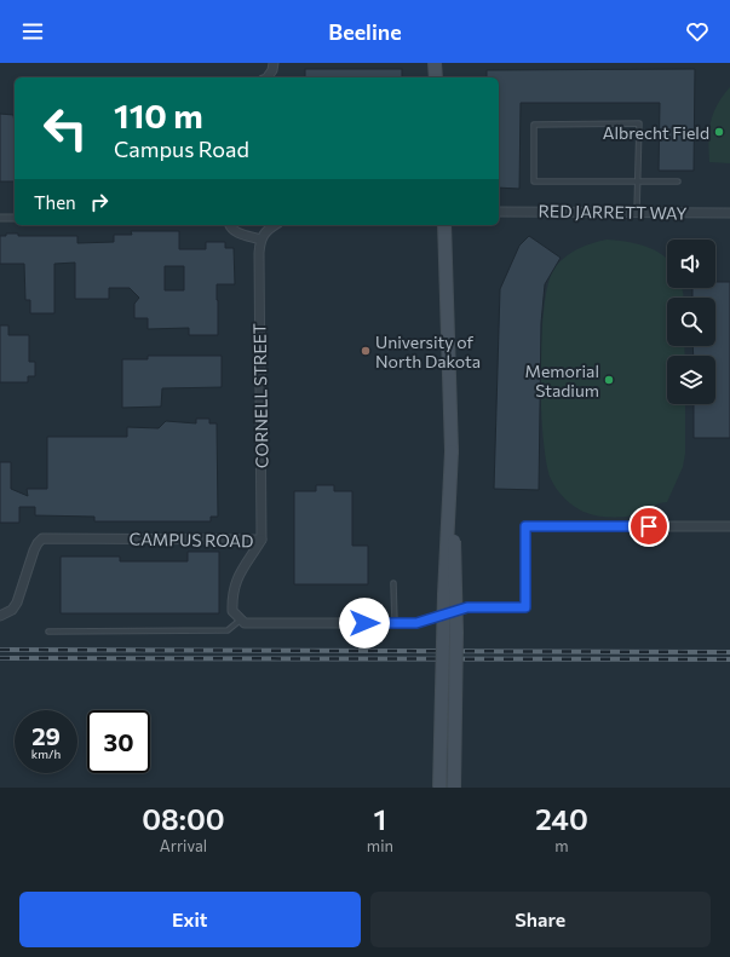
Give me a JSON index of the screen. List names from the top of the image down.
{
  "streets": {
    "street": ["RED JARRETT WAY", "CORNELL STREET", "CAMPUS ROAD"]
  },
  "crossings": [
    ["CORNELL STREET", "CAMPUS ROAD"]
  ],
  "places": ["Albrecht Field", "University of North Dakota", "Memorial Stadium"],
  "page": {
    "header": "Beeline",
    "turn": ["110 m", "Campus Road"],
    "then": "Then",
    "speed": "29 km/h",
    "limit": "30",
    "eta": [
      "08:00",
      "Arrival",
      "1",
      "min",
      "240",
      "m"
    ],
    "buttons": ["Exit", "Share"]
  }
}
